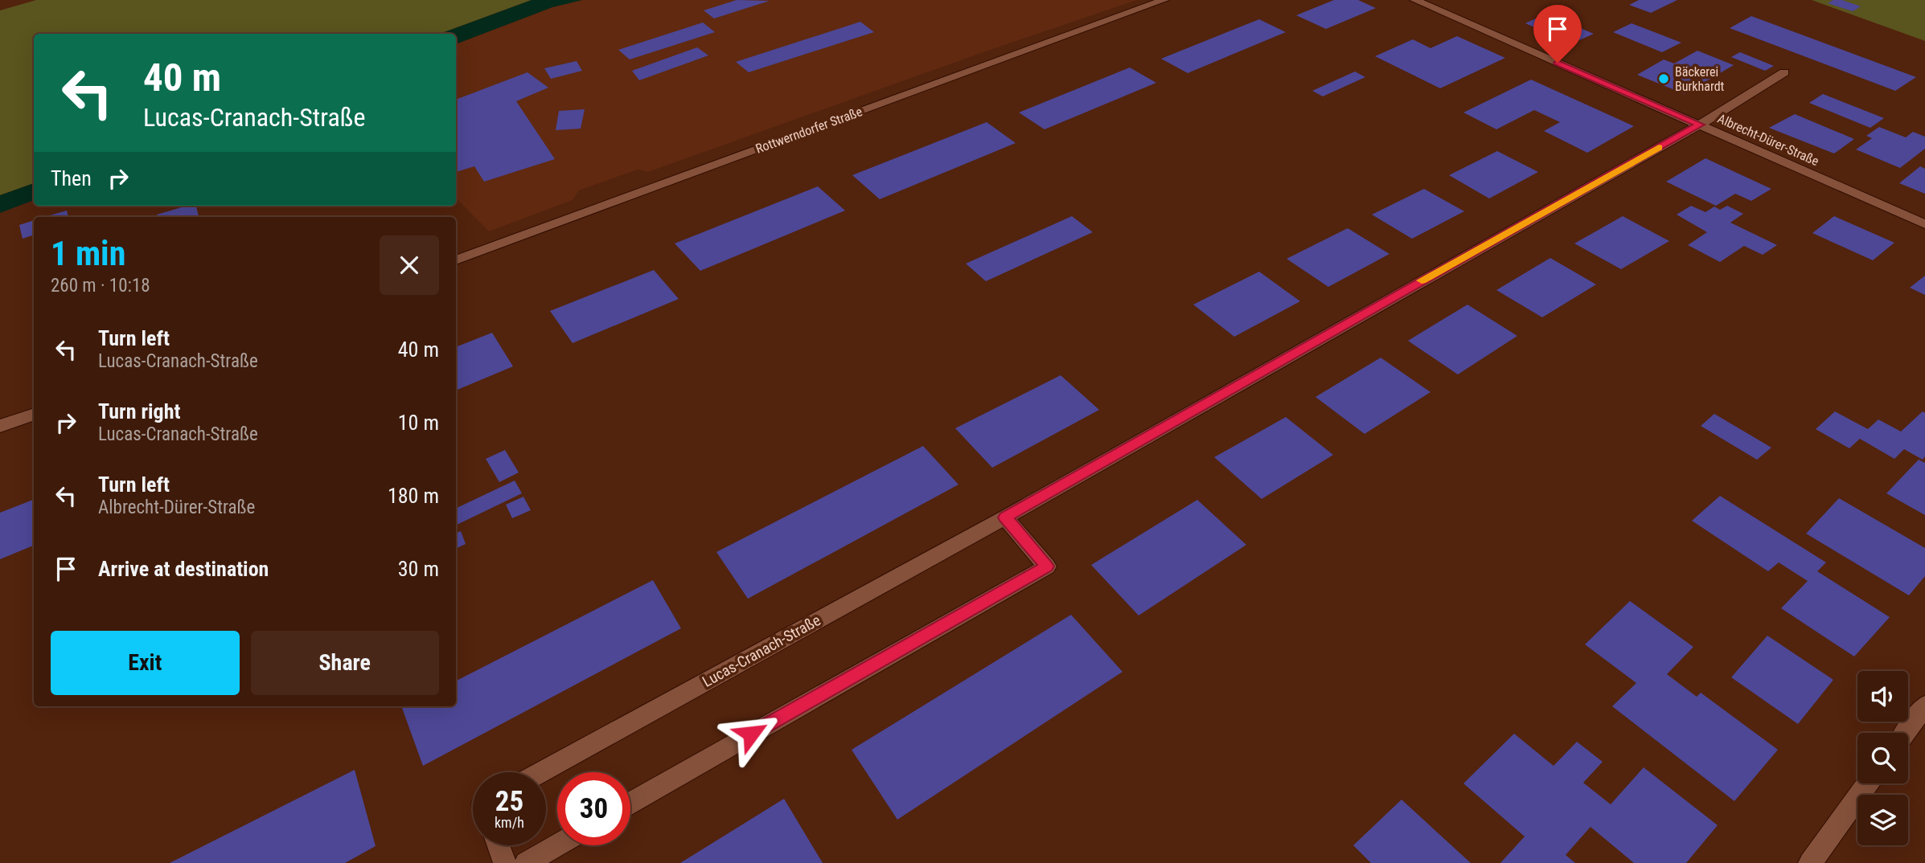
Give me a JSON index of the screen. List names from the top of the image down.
{
  "streets": {
    "street": ["Rottwerndorfer Straße", "Albrecht-Dürer-Straße", "Lucas-Cranach-Straße"]
  },
  "crossings": [
    ["Albrecht-Dürer-Straße", "Lucas-Cranach-Straße"]
  ],
  "places": ["Bäckerei Burkhardt"],
  "page": {
    "turn": ["40 m", "Lucas-Cranach-Straße"],
    "then": "Then",
    "heading": ["1 min", "260 m · 10:18"],
    "list": [
      {
        "name": "Turn left",
        "note": "Lucas-Cranach-Straße",
        "value": "40 m"
      },
      {
        "name": "Turn right",
        "note": "Lucas-Cranach-Straße",
        "value": "10 m"
      },
      {
        "name": "Turn left",
        "note": "Albrecht-Dürer-Straße",
        "value": "180 m"
      },
      {
        "name": "Arrive at destination",
        "value": "30 m"
      }
    ],
    "buttons": ["Exit", "Share"],
    "speed": "25 km/h",
    "limit": "30"
  }
}
